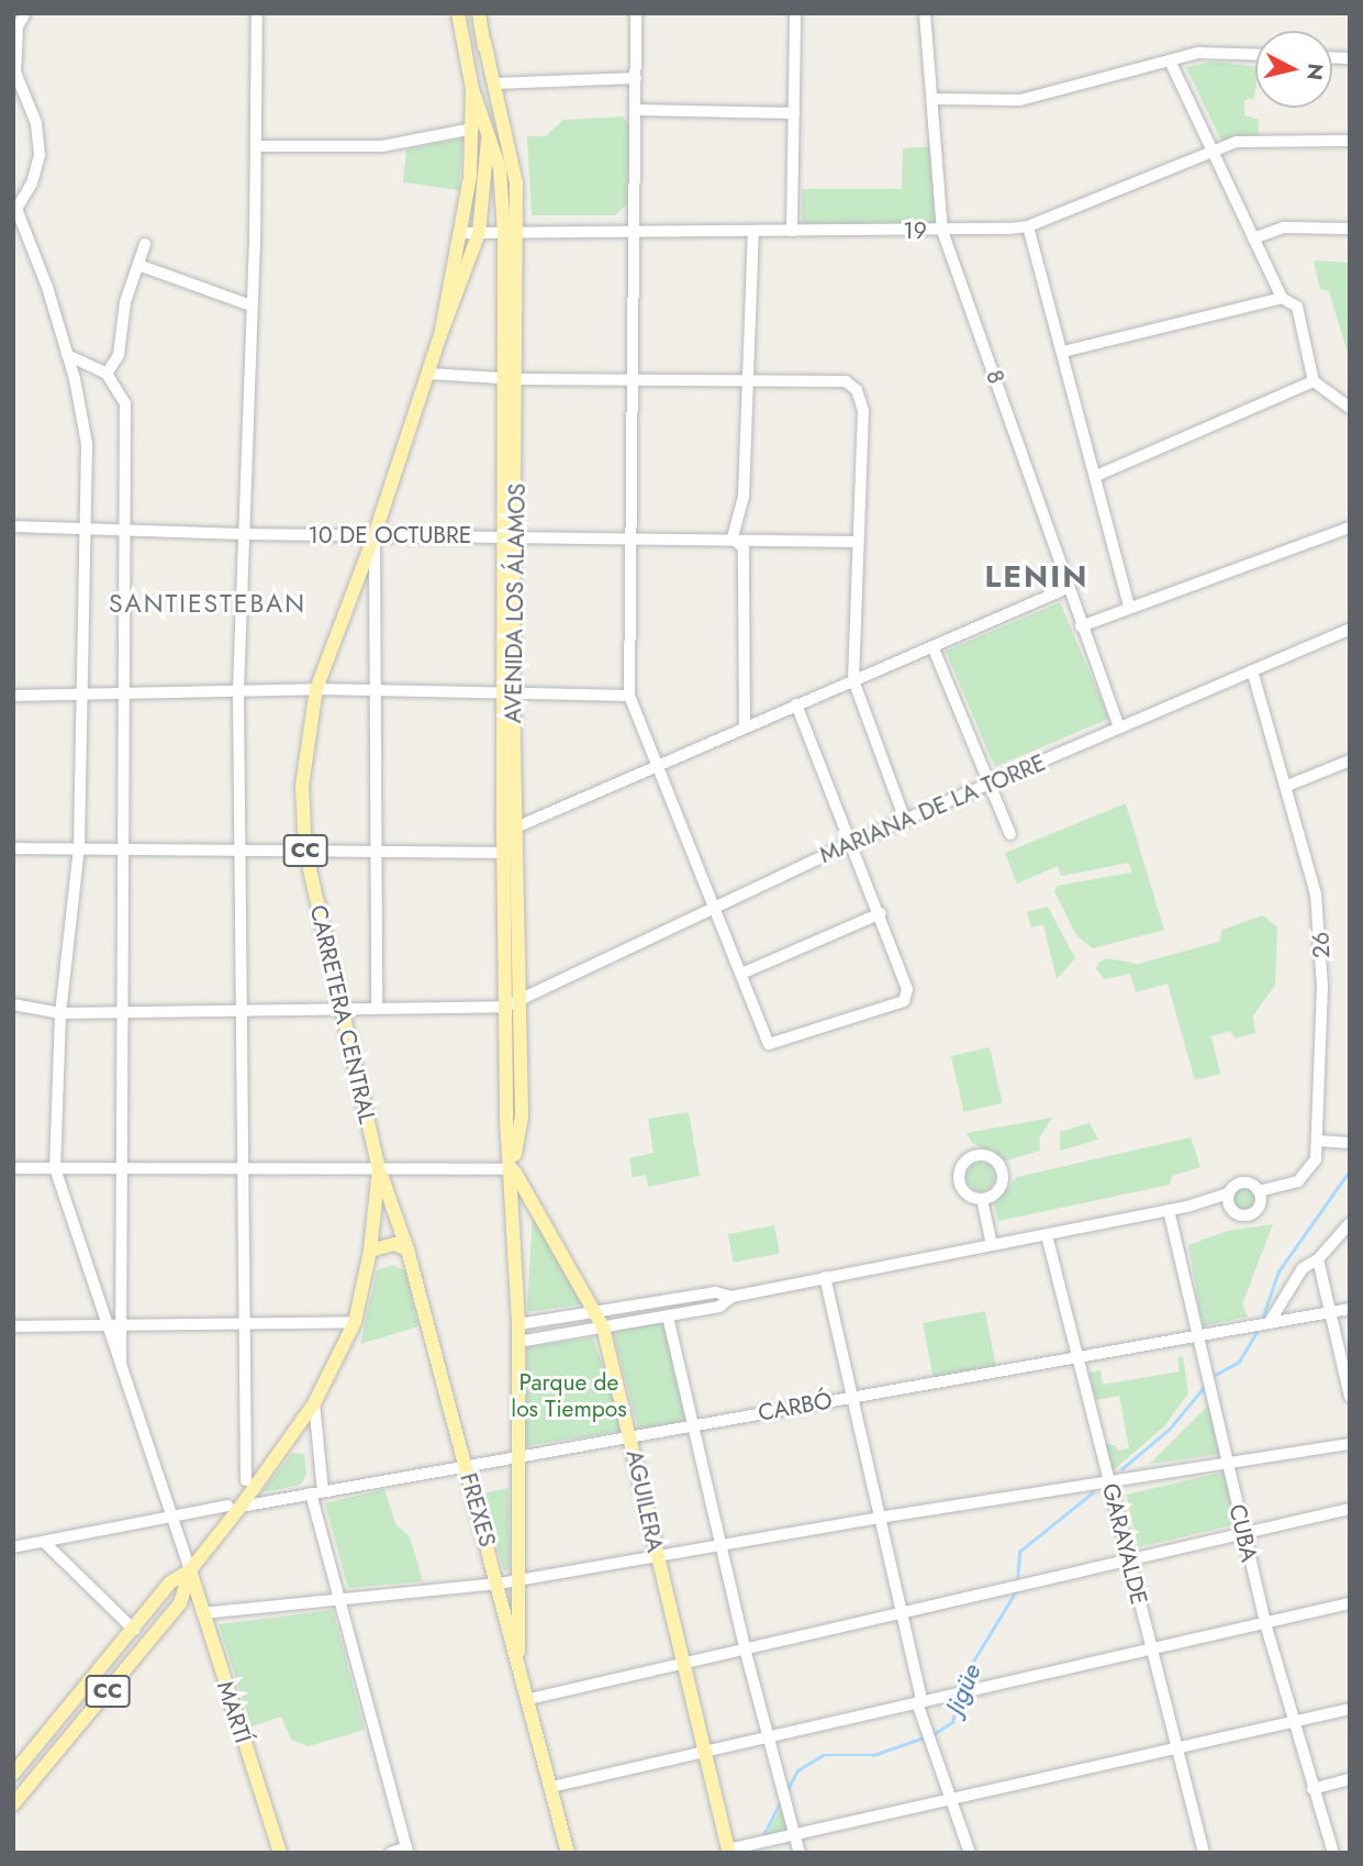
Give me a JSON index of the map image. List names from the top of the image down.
{
  "streets": {
    "main road": [
      "AVENIDA LOS ÁLAMOS",
      "CC",
      "CARRETERA CENTRAL",
      "AGUILERA",
      "FREXES",
      "MARTÍ"
    ],
    "street": [
      "19",
      "8",
      "10 DE OCTUBRE",
      "MARIANA DE LA TORRE",
      "26",
      "CARBÓ",
      "CUBA",
      "GARAYALDE"
    ]
  },
  "crossings": [
    ["19", "8"],
    ["19", "AVENIDA LOS ÁLAMOS"],
    ["19", "CARRETERA CENTRAL"],
    ["8", "MARIANA DE LA TORRE"],
    ["10 DE OCTUBRE", "AVENIDA LOS ÁLAMOS"],
    ["10 DE OCTUBRE", "CARRETERA CENTRAL"],
    ["AVENIDA LOS ÁLAMOS", "MARIANA DE LA TORRE"],
    ["AVENIDA LOS ÁLAMOS", "CARRETERA CENTRAL"],
    ["AVENIDA LOS ÁLAMOS", "CARBÓ"],
    ["AVENIDA LOS ÁLAMOS", "AGUILERA"],
    ["AVENIDA LOS ÁLAMOS", "FREXES"],
    ["MARIANA DE LA TORRE", "26"],
    ["CARRETERA CENTRAL", "CARBÓ"],
    ["CARRETERA CENTRAL", "FREXES"],
    ["CARRETERA CENTRAL", "MARTÍ"],
    ["CARBÓ", "AGUILERA"],
    ["CARBÓ", "FREXES"],
    ["CARBÓ", "CUBA"],
    ["CARBÓ", "GARAYALDE"]
  ],
  "districts": ["LENIN", "SANTIESTEBAN"],
  "water": ["Jigüe"],
  "parks": ["Parque de los Tiempos"],
  "north": "right"
}
